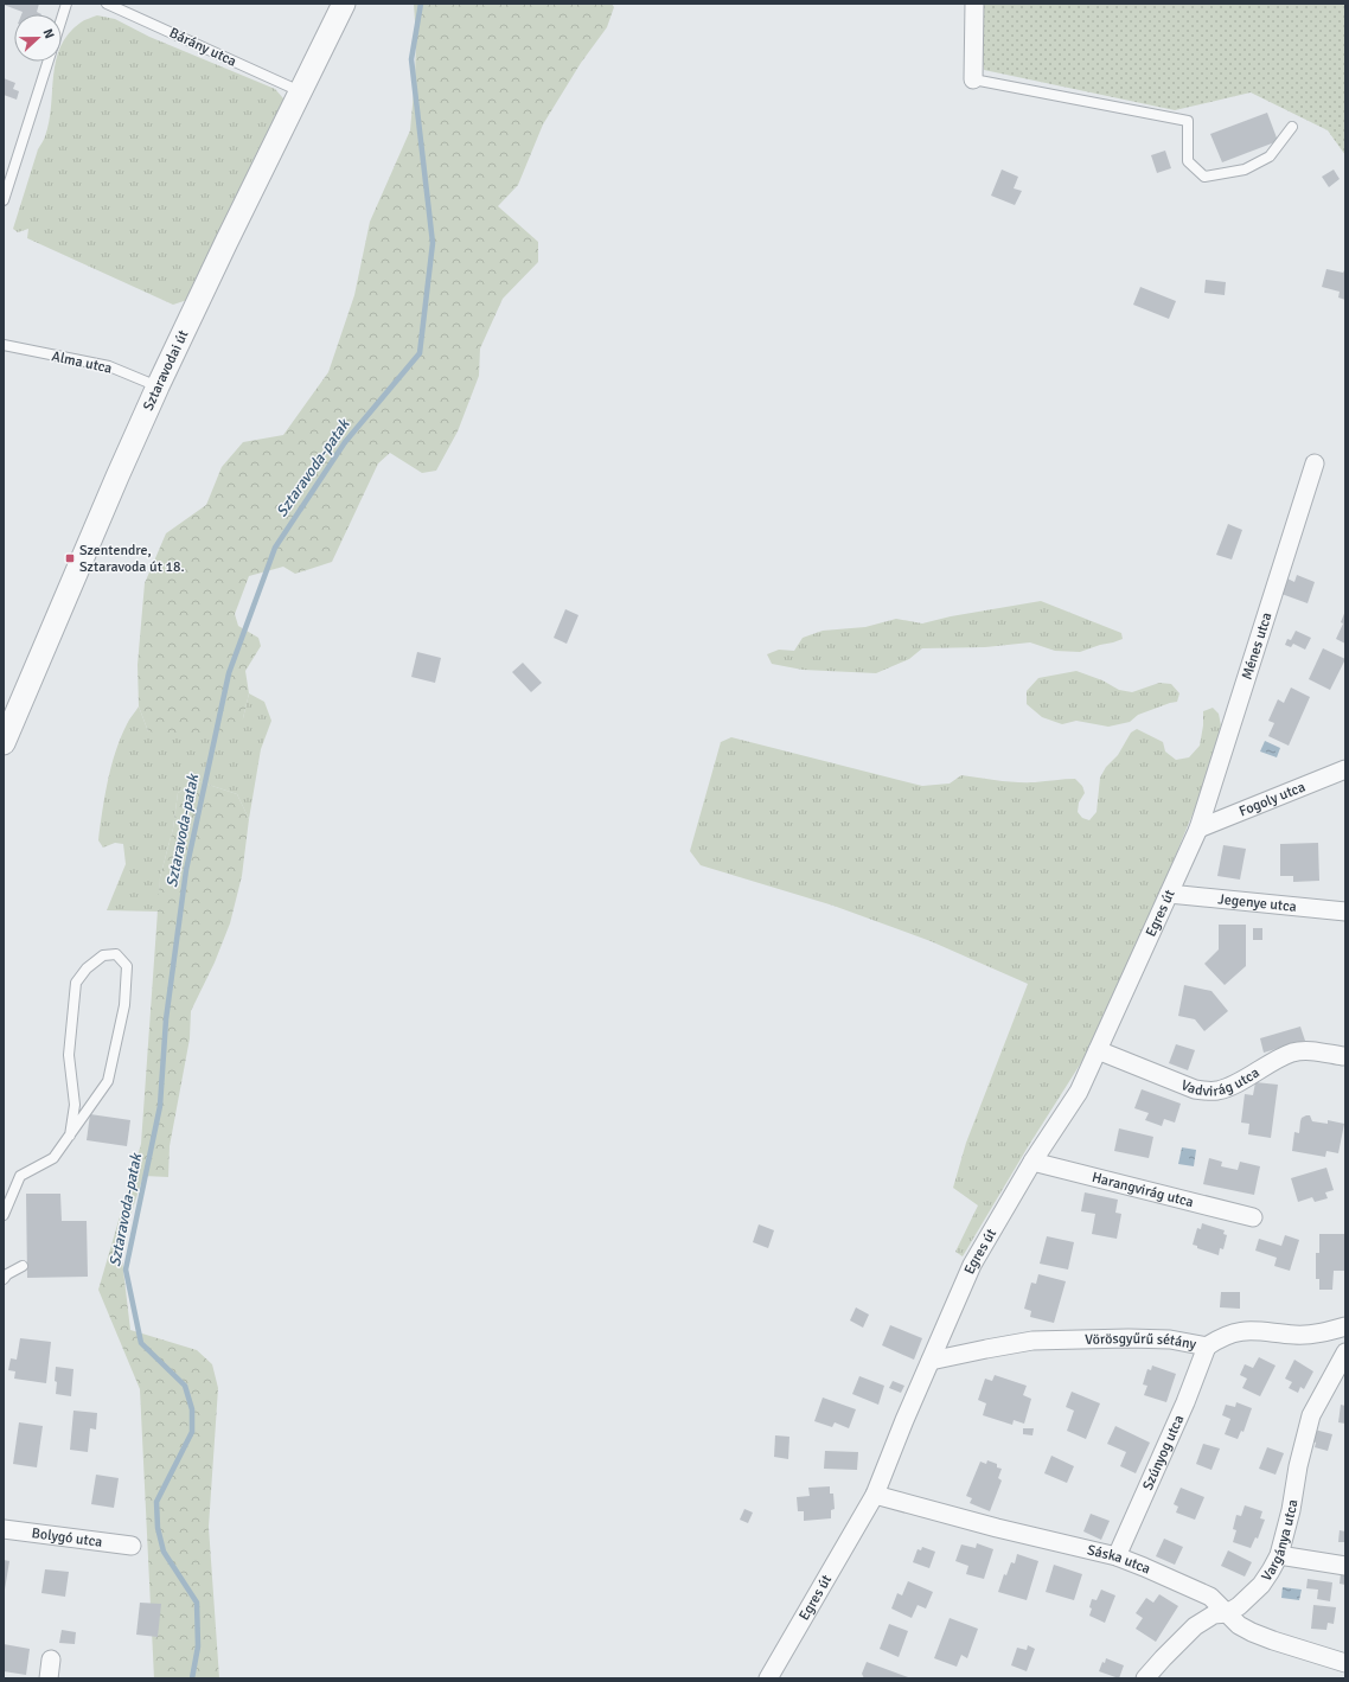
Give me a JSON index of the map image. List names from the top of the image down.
{
  "streets": {
    "street": [
      "Sztaravodai út",
      "Ménes utca",
      "Fogoly utca",
      "Jegenye utca",
      "Egres út",
      "Vadvirág utca",
      "Harangvirág utca",
      "Vörösgyűrű sétány",
      "Szúnyog utca",
      "Bolygó utca",
      "Vargánya utca",
      "Sáska utca"
    ],
    "lane": ["Bárány utca", "Alma utca"]
  },
  "crossings": [
    ["Bárány utca", "Sztaravodai út"],
    ["Alma utca", "Sztaravodai út"],
    ["Ménes utca", "Fogoly utca"],
    ["Ménes utca", "Egres út"],
    ["Fogoly utca", "Egres út"],
    ["Jegenye utca", "Egres út"],
    ["Egres út", "Vadvirág utca"],
    ["Egres út", "Harangvirág utca"],
    ["Egres út", "Vörösgyűrű sétány"],
    ["Egres út", "Sáska utca"],
    ["Vörösgyűrű sétány", "Szúnyog utca"],
    ["Szúnyog utca", "Sáska utca"],
    ["Vargánya utca", "Sáska utca"]
  ],
  "water": ["Sztaravoda-patak"],
  "places": {
    "transit": ["Szentendre, Sztaravoda út 18."]
  },
  "north": "right"
}
